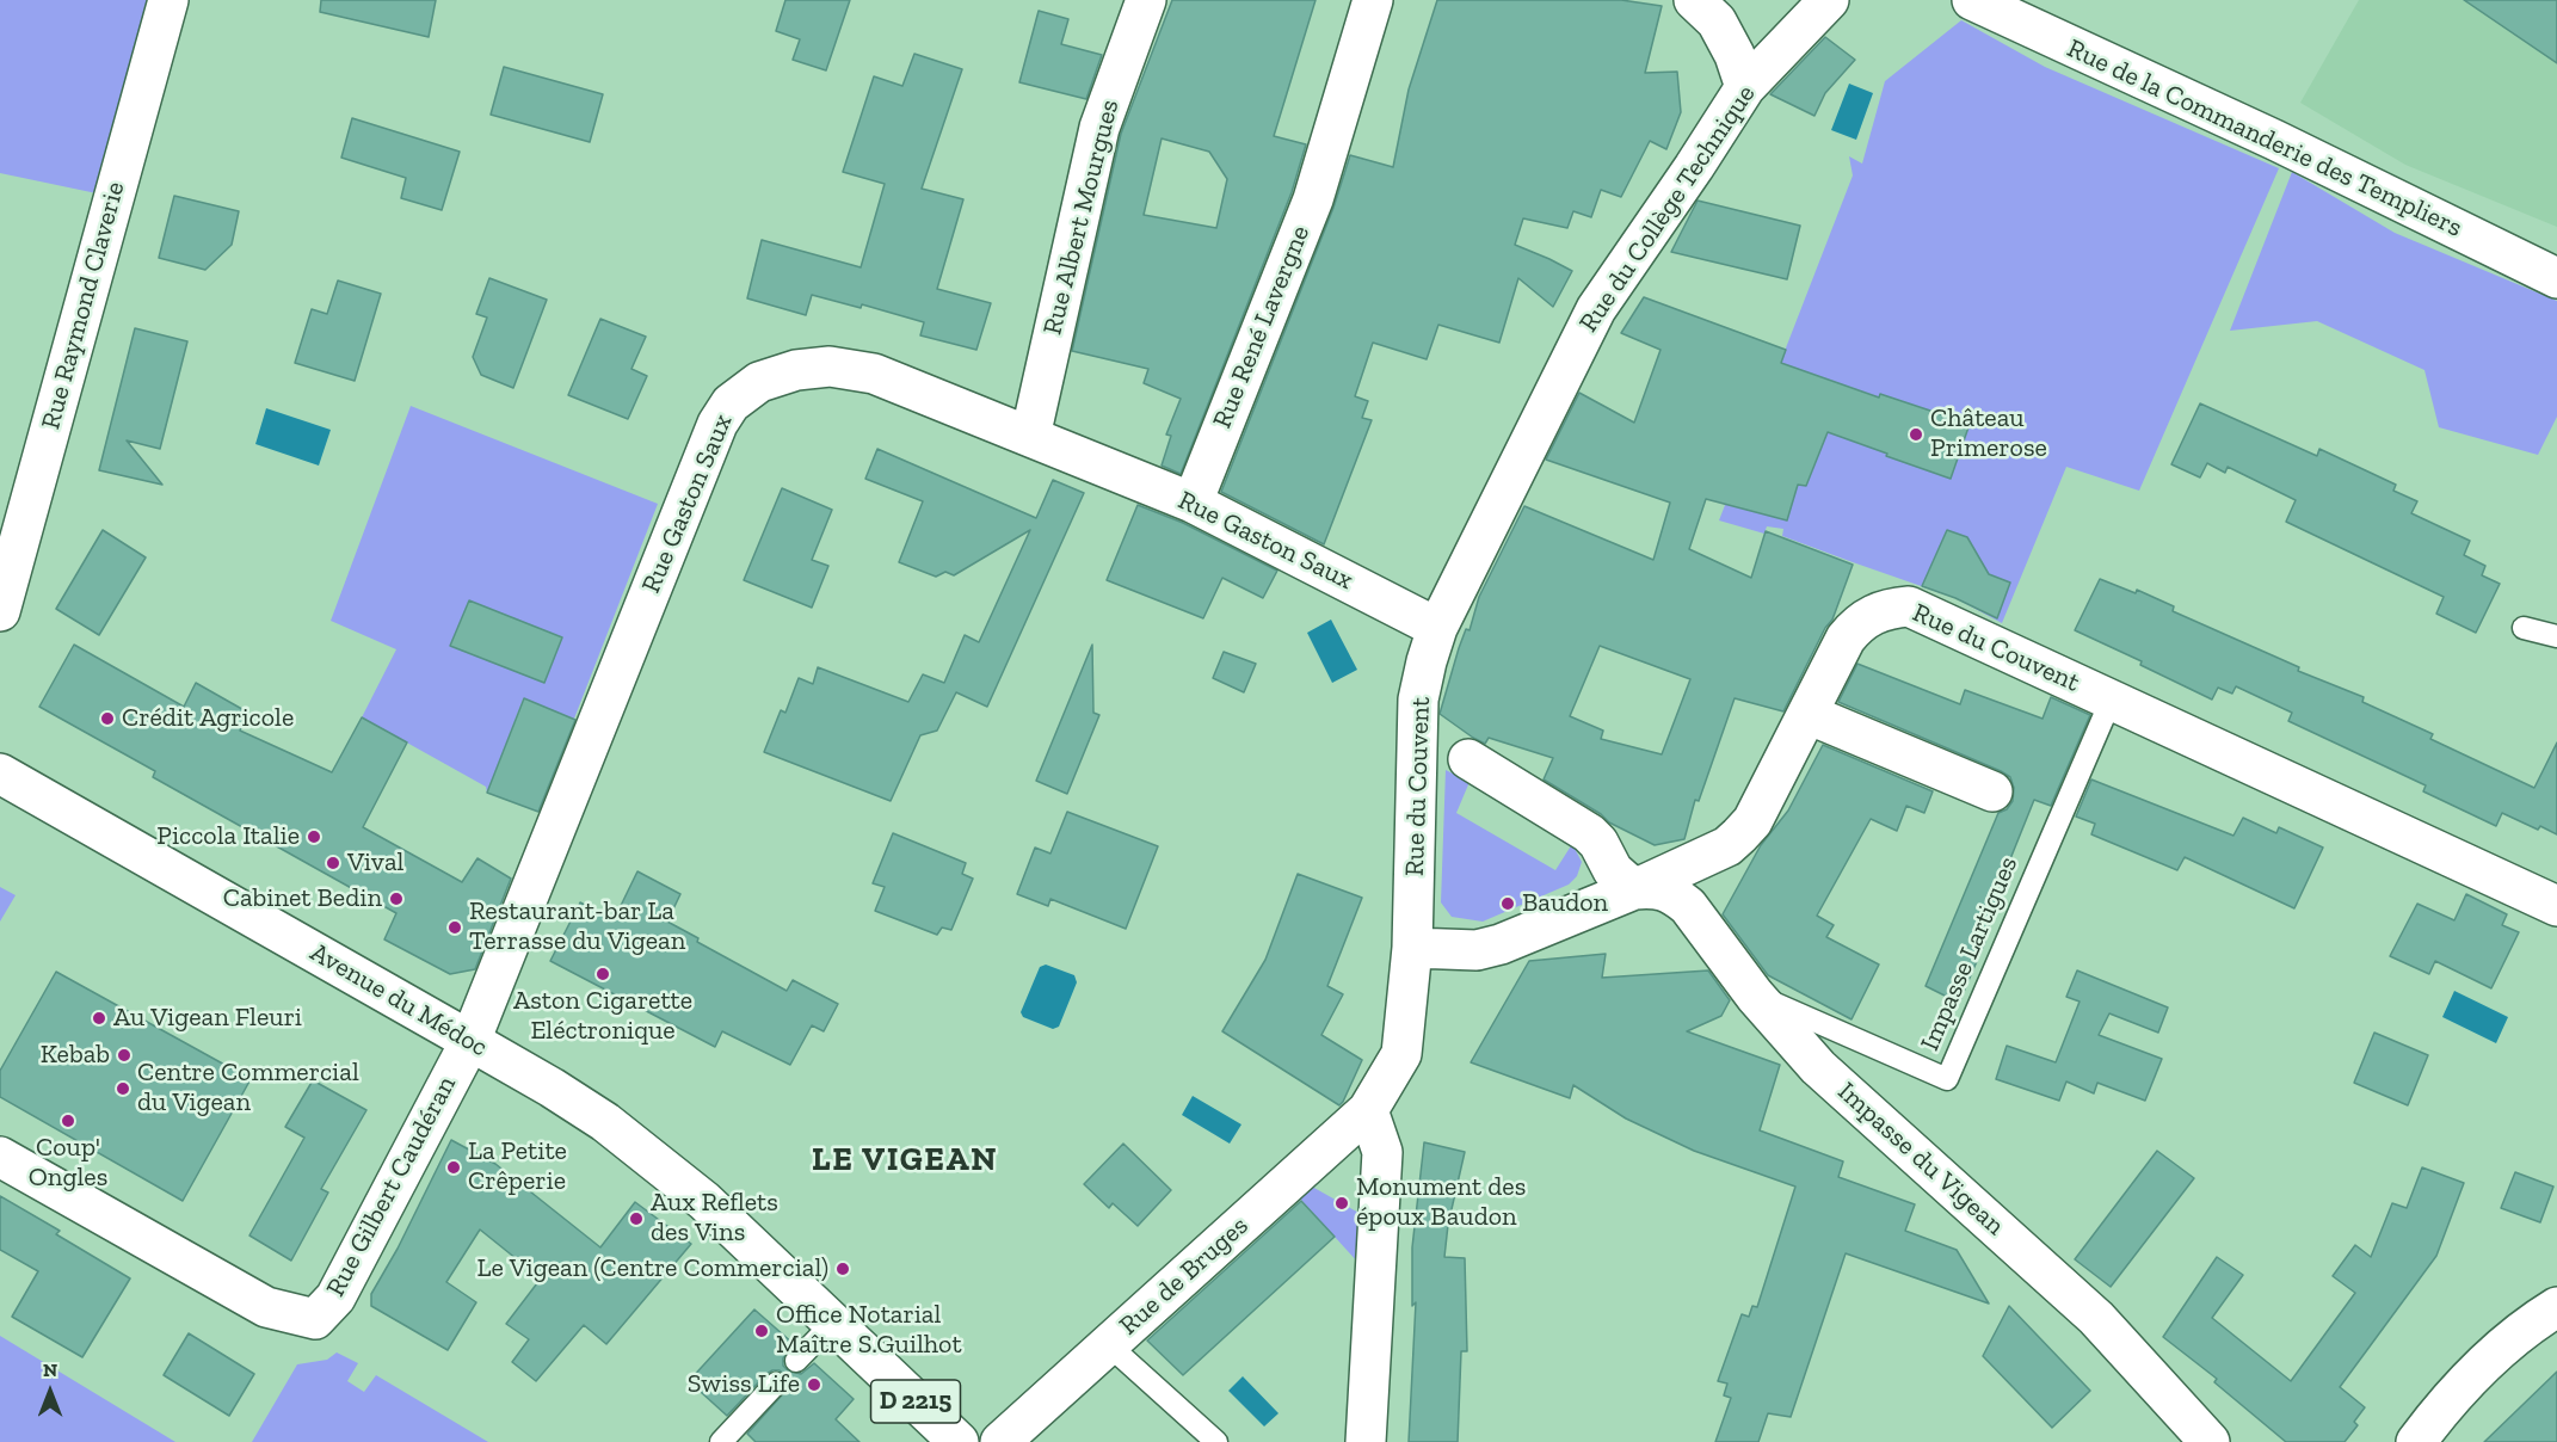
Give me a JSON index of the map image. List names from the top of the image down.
{
  "streets": {
    "street": [
      "Rue de la Commanderie des Templiers",
      "Rue du Collège Technique",
      "Rue Albert Mourgues",
      "Rue Raymond Claverie",
      "Rue René Lavergne",
      "Rue Gaston Saux",
      "Rue du Couvent",
      "Avenue du Médoc",
      "Impasse du Vigean",
      "Rue Gilbert Caudéran",
      "Rue de Bruges",
      "D 2215"
    ],
    "lane": ["Impasse Lartigues"]
  },
  "crossings": [
    ["Rue du Collège Technique", "Rue Gaston Saux"],
    ["Rue du Collège Technique", "Rue du Couvent"],
    ["Rue Albert Mourgues", "Rue Gaston Saux"],
    ["Rue René Lavergne", "Rue Gaston Saux"],
    ["Rue Gaston Saux", "Rue du Couvent"],
    ["Rue Gaston Saux", "Avenue du Médoc"],
    ["Rue Gaston Saux", "Rue Gilbert Caudéran"],
    ["Rue du Couvent", "Impasse Lartigues"],
    ["Rue du Couvent", "Impasse du Vigean"],
    ["Rue du Couvent", "Rue de Bruges"],
    ["Impasse Lartigues", "Impasse du Vigean"],
    ["Avenue du Médoc", "Rue Gilbert Caudéran"]
  ],
  "districts": ["LE VIGEAN"],
  "places": [
    "Château Primerose",
    "Crédit Agricole",
    "Piccola Italie",
    "Vival",
    "Cabinet Bedin",
    "Baudon",
    "Restaurant-bar La Terrasse du Vigean",
    "Aston Cigarette Eléctronique",
    "Au Vigean Fleuri",
    "Kebab",
    "Centre Commercial du Vigean",
    "Coup' Ongles",
    "La Petite Crêperie",
    "Monument des époux Baudon",
    "Aux Reflets des Vins",
    "Le Vigean (Centre Commercial)",
    "Office Notarial Maître S.Guilhot",
    "Swiss Life"
  ],
  "north": "top"
}
